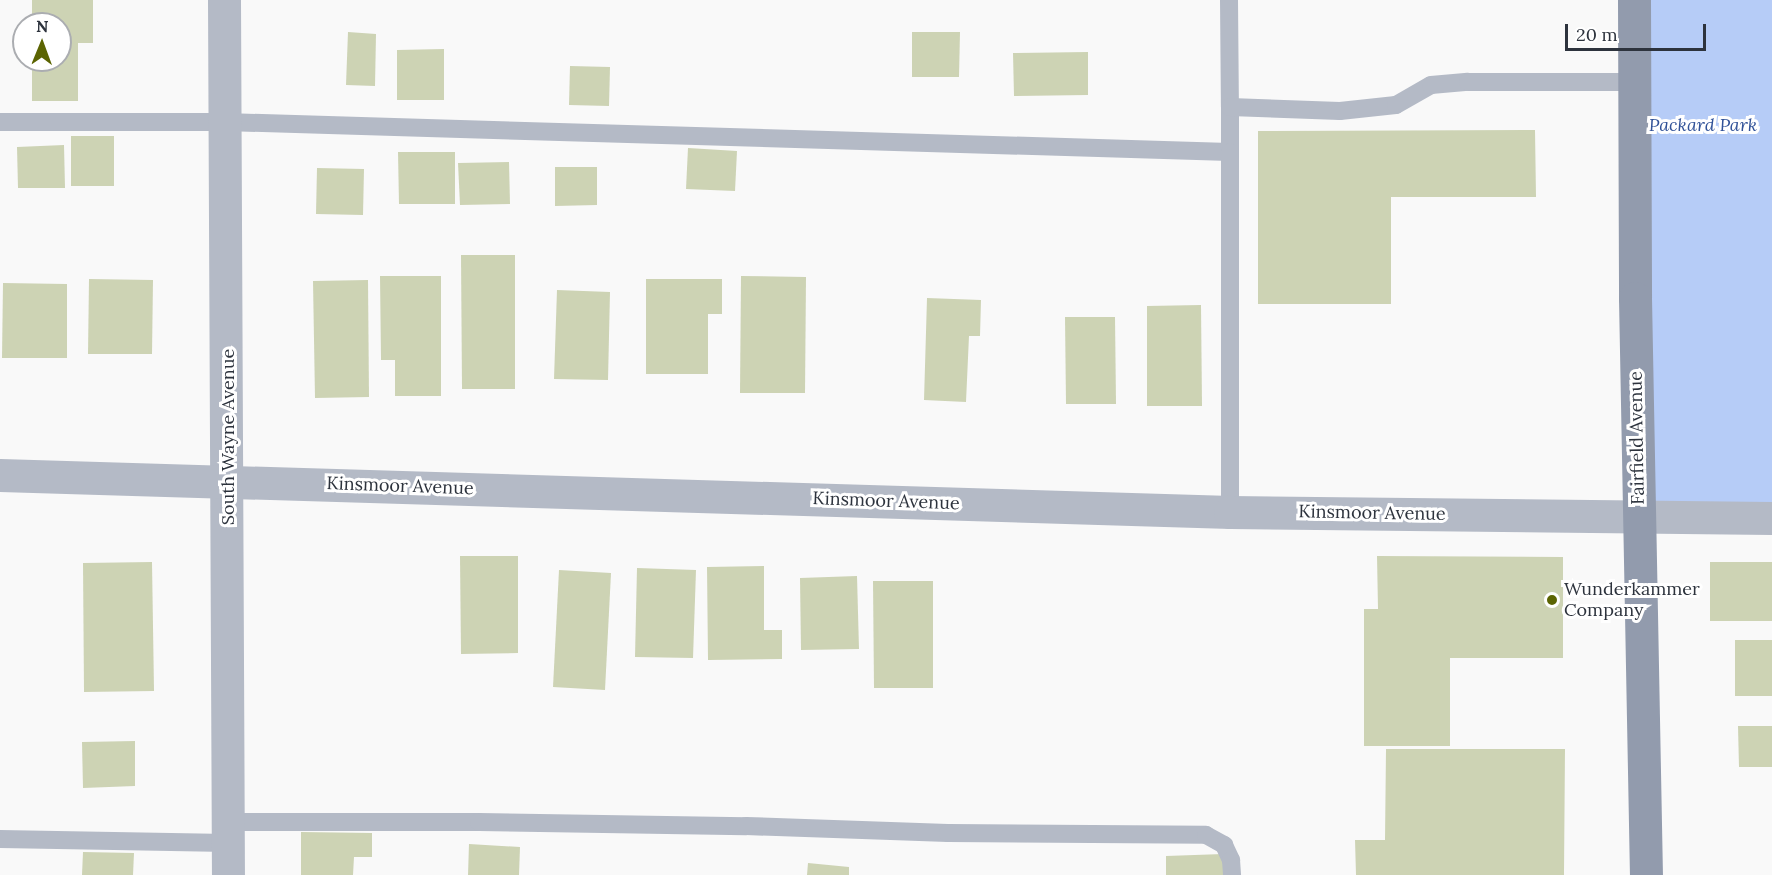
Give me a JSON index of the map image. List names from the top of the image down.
{
  "streets": {
    "main road": ["Fairfield Avenue"],
    "street": ["South Wayne Avenue", "Kinsmoor Avenue"]
  },
  "crossings": [
    ["South Wayne Avenue", "Kinsmoor Avenue"],
    ["Fairfield Avenue", "Kinsmoor Avenue"]
  ],
  "parks": ["Packard Park"],
  "places": ["Wunderkammer Company"],
  "scale_bar": "20 m",
  "north": "top"
}
